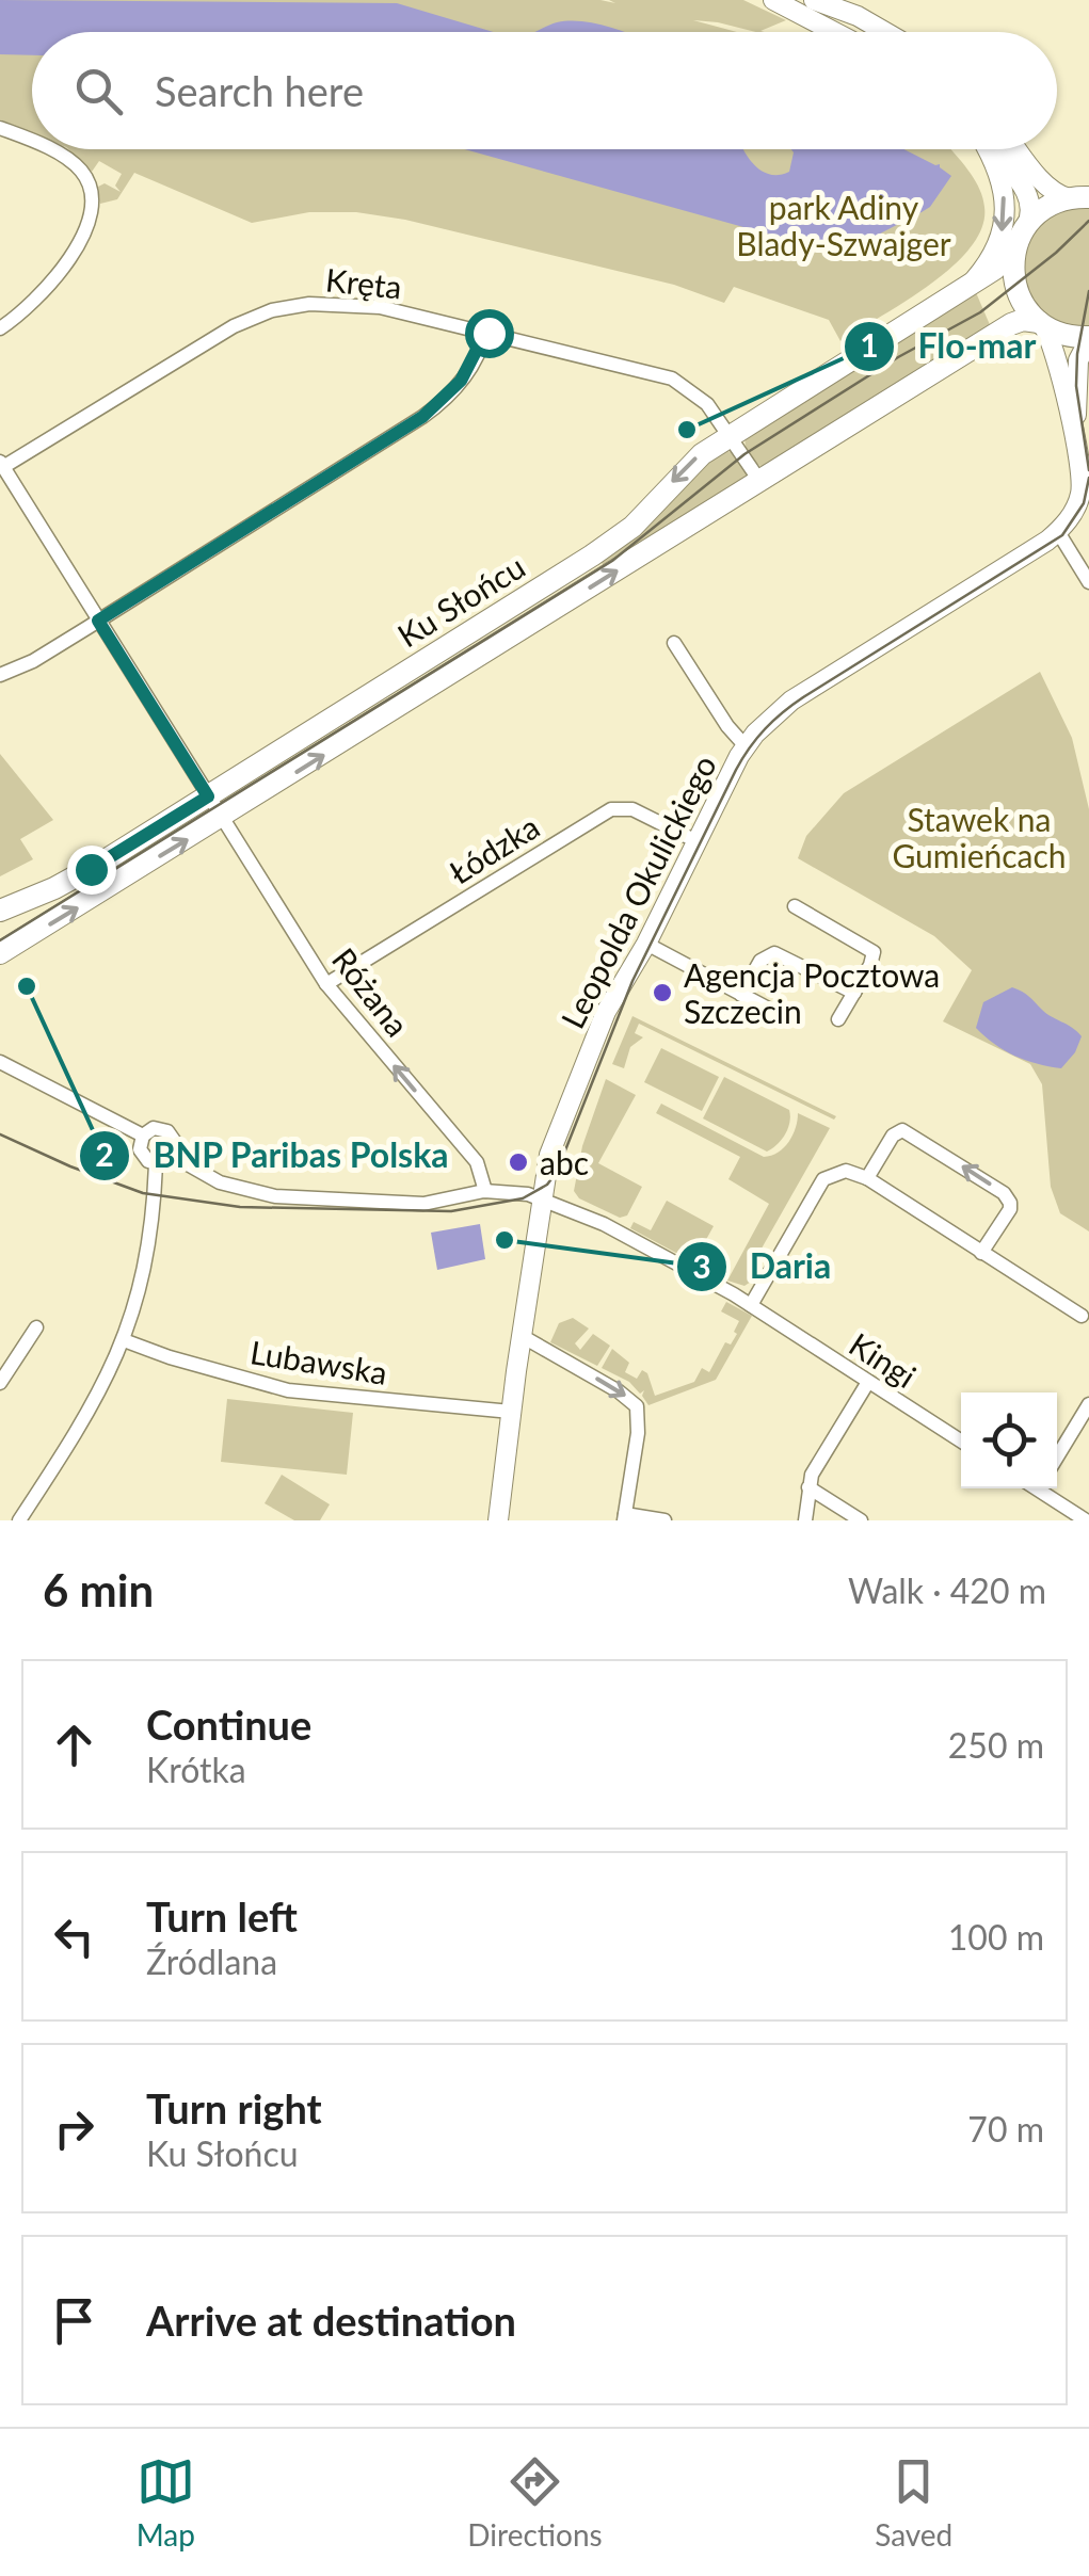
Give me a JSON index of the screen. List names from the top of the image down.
{
  "streets": {
    "main road": ["Ku Słońcu"],
    "street": [
      "Kręta",
      "Łódzka",
      "Leopolda Okulickiego",
      "Różana",
      "Kingi",
      "Lubawska"
    ]
  },
  "crossings": [
    ["Kręta", "Ku Słońcu"],
    ["Ku Słońcu", "Różana"],
    ["Łódzka", "Leopolda Okulickiego"],
    ["Łódzka", "Różana"],
    ["Leopolda Okulickiego", "Kingi"],
    ["Leopolda Okulickiego", "Lubawska"],
    ["Różana", "Kingi"]
  ],
  "one_way": ["Różana"],
  "parks": ["park Adiny Blady-Szwajger", "Stawek na Gumieńcach"],
  "places": [
    "Flo-mar",
    "BNP Paribas Polska",
    "Agencja Pocztowa Szczecin",
    "abc",
    "Daria"
  ],
  "page": {
    "search": "Search here",
    "heading": ["6 min", "Walk · 420 m"],
    "list": [
      ["Continue", "Krótka", "250 m"],
      ["Turn left", "Źródlana", "100 m"],
      ["Turn right", "Ku Słońcu", "70 m"],
      "Arrive at destination"
    ],
    "nav": ["Map", "Directions", "Saved"]
  }
}
